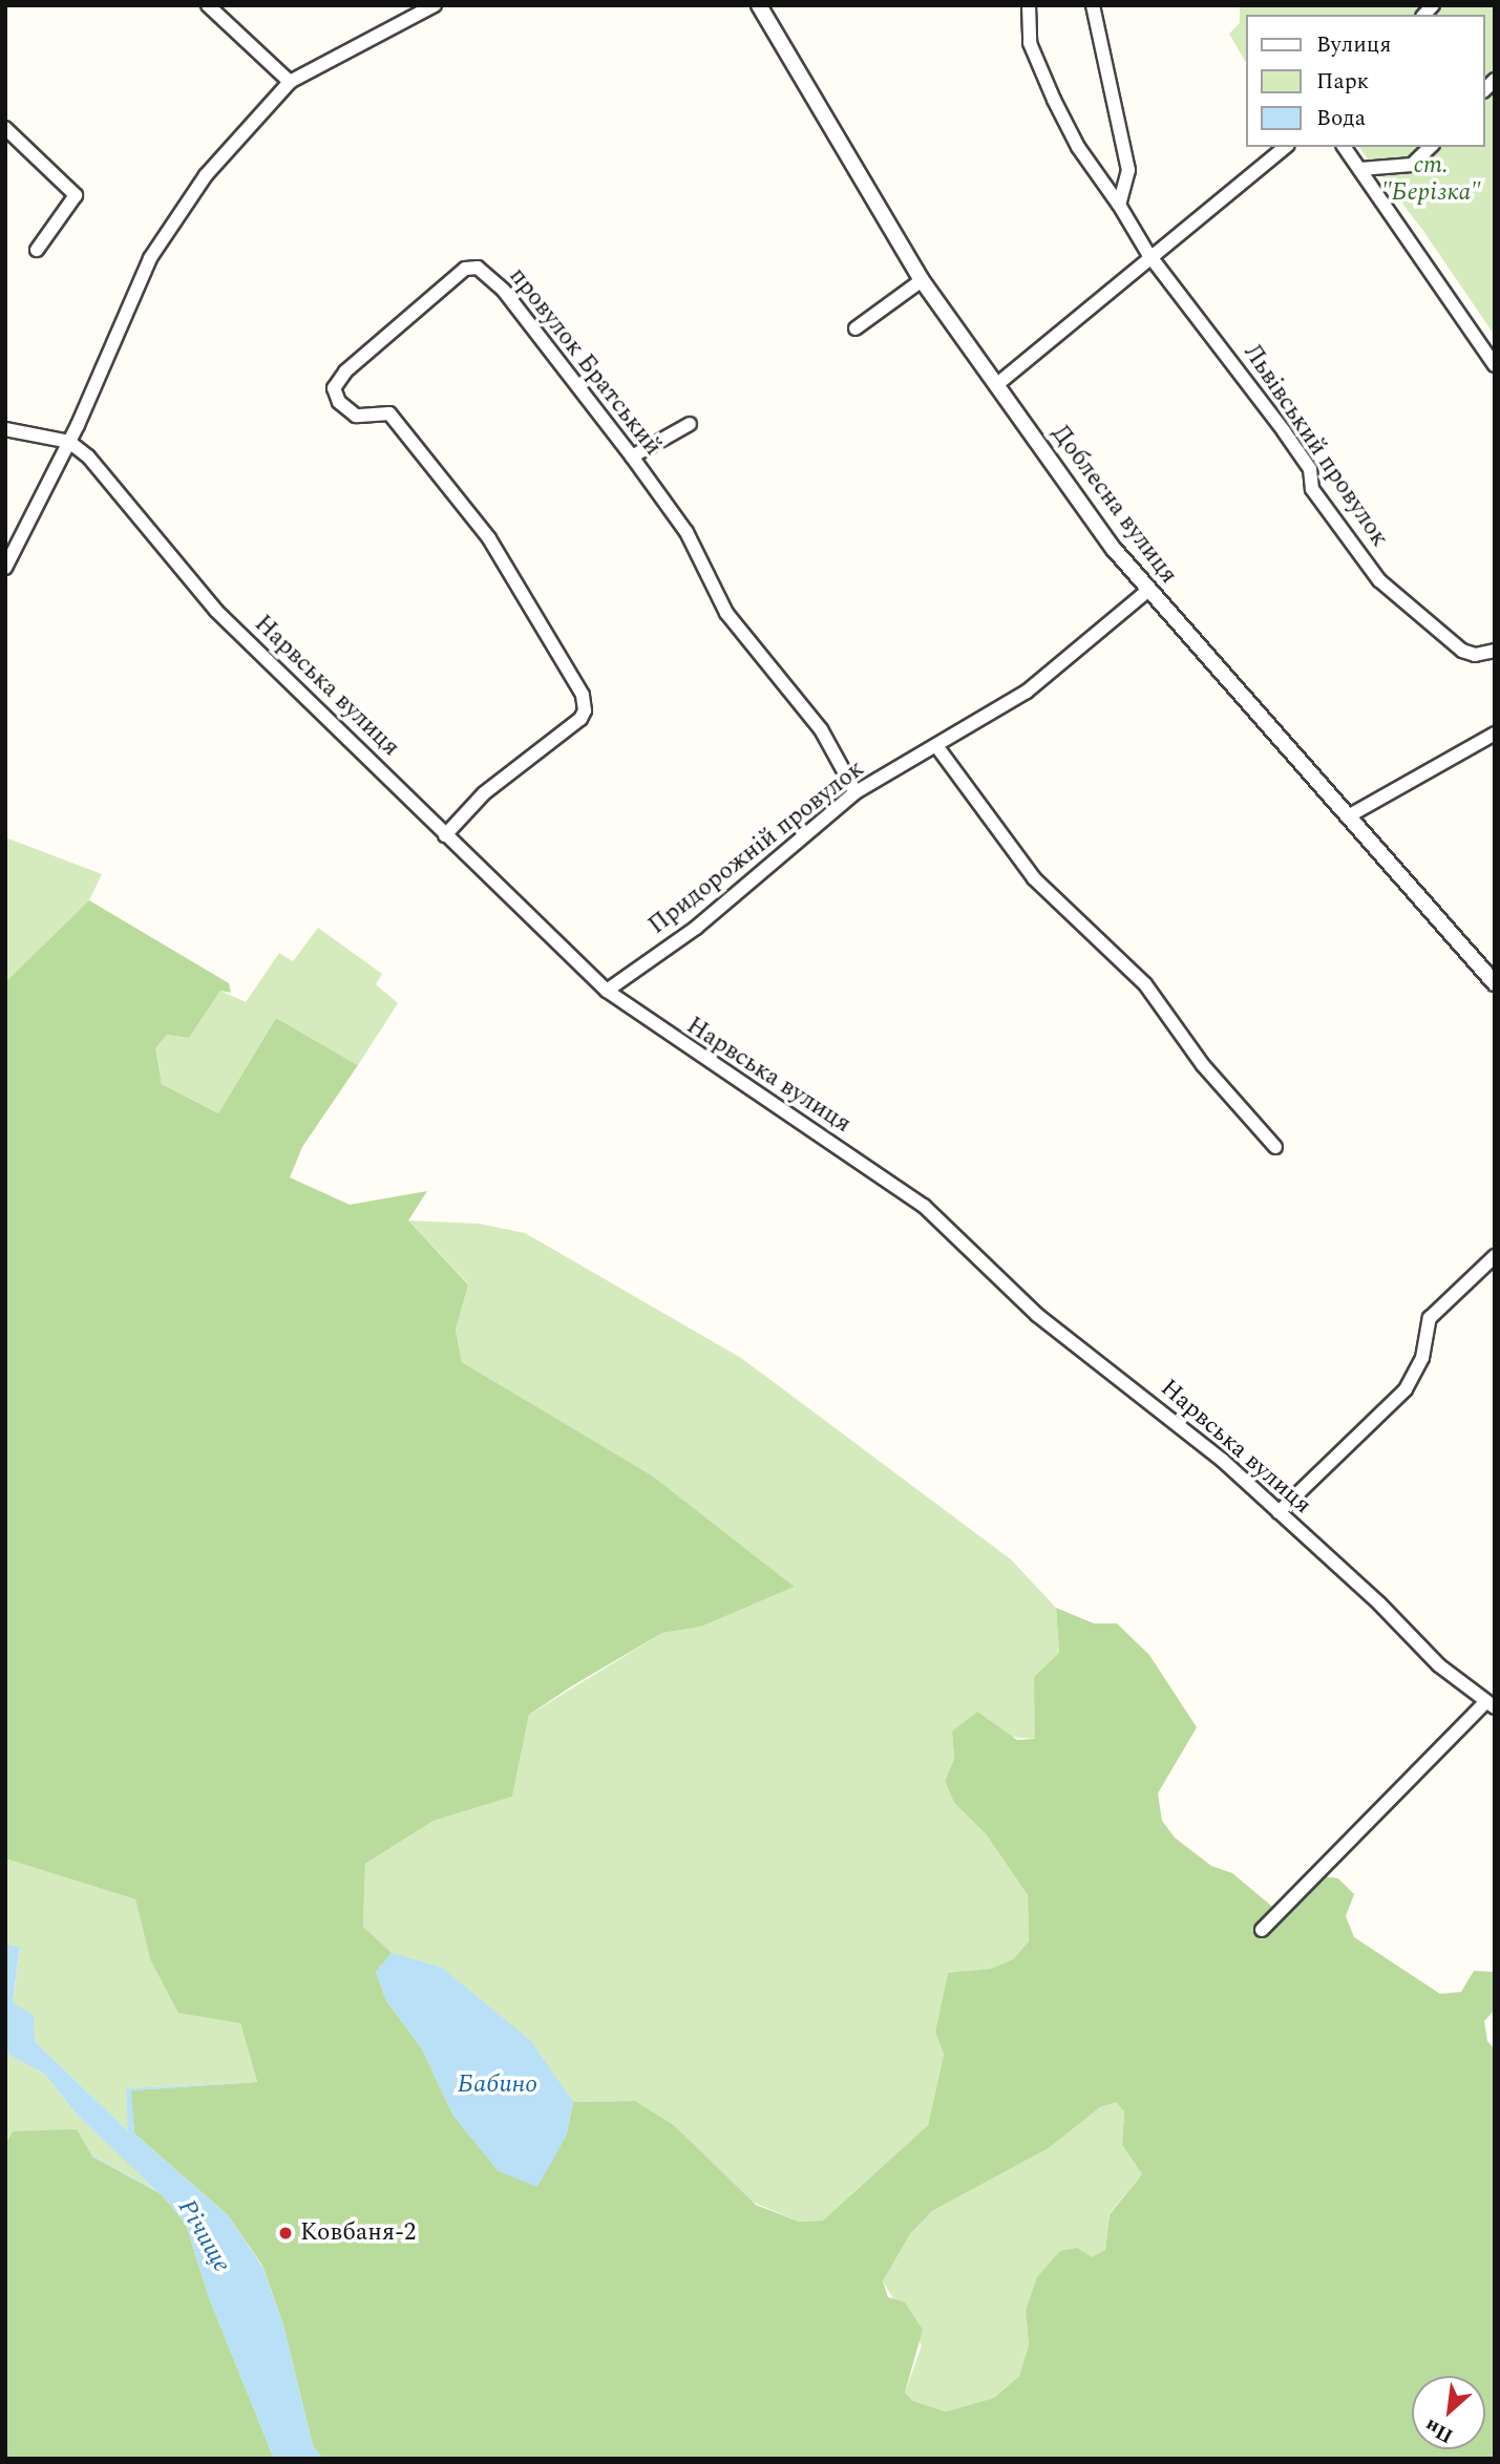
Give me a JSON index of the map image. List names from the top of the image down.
{
  "streets": {
    "street": [
      "провулок Братський",
      "Львівський провулок",
      "Доблесна вулиця",
      "Нарвська вулиця",
      "Придорожній провулок"
    ]
  },
  "crossings": [
    ["провулок Братський", "Нарвська вулиця"],
    ["провулок Братський", "Придорожній провулок"],
    ["Доблесна вулиця", "Придорожній провулок"],
    ["Нарвська вулиця", "Придорожній провулок"]
  ],
  "water": ["Бабино", "Річище"],
  "parks": ["ст. \"Берізка\""],
  "places": ["Ковбаня-2"],
  "legend": ["Вулиця", "Парк", "Вода"],
  "north": "bottom left"
}
